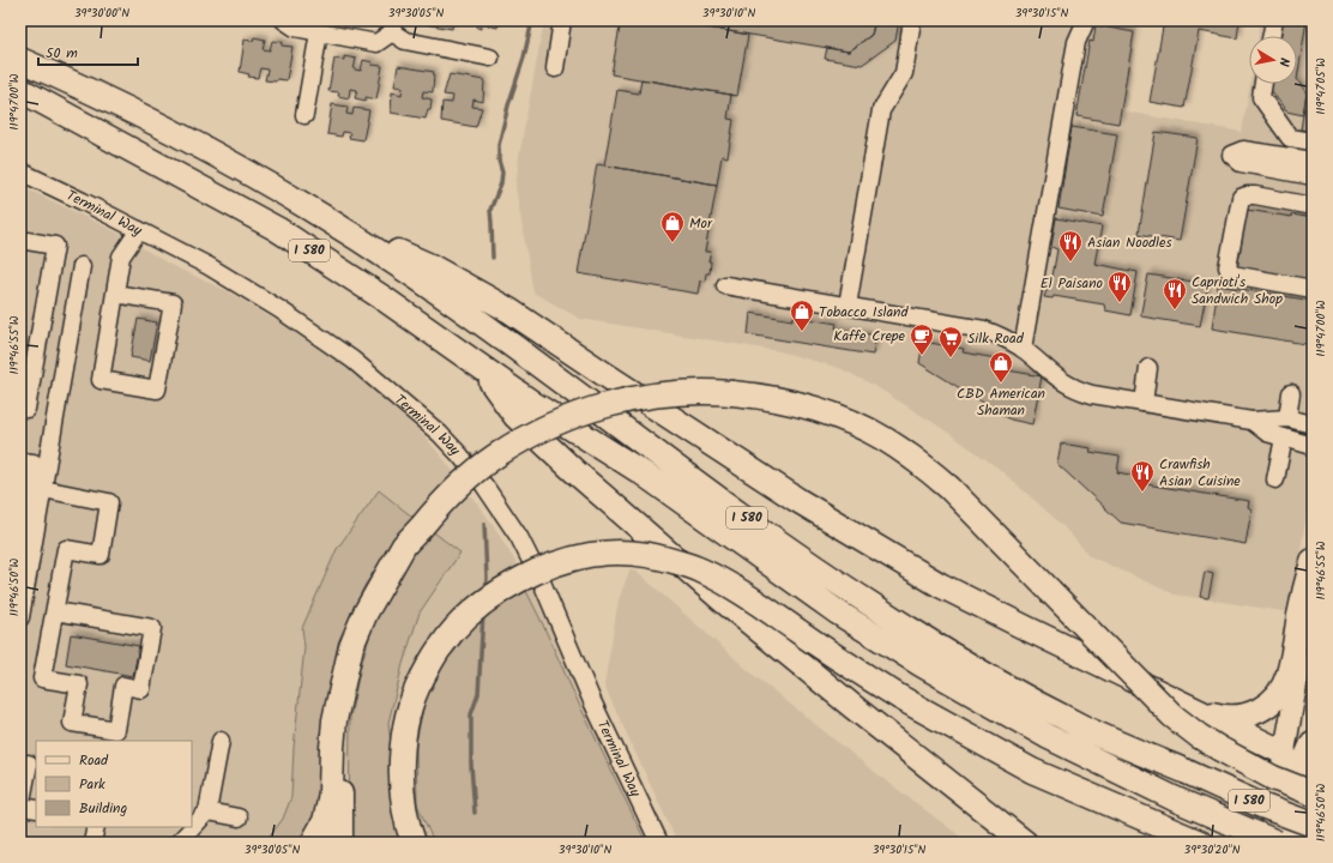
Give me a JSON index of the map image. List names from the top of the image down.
{
  "streets": {
    "highway": ["I 580"],
    "street": ["Terminal Way"]
  },
  "places": {
    "shop": ["Mor", "Tobacco Island", "CBD American Shaman"],
    "restaurant": [
      "Asian Noodles",
      "El Paisano",
      "Caprioti's Sandwich Shop",
      "Crawfish Asian Cuisine"
    ],
    "cafe": ["Kaffe Crepe"],
    "supermarket": ["Silk Road"]
  },
  "legend": ["Road", "Park", "Building"],
  "scale_bar": "50 m",
  "north": "right",
  "coordinates": [
    "39°30'00\"N",
    "39°30'05\"N",
    "39°30'10\"N",
    "39°30'15\"N",
    "119°47'05\"W",
    "119°47'00\"W",
    "119°46'55\"W",
    "119°46'50\"W",
    "39°30'20\"N"
  ]
}
